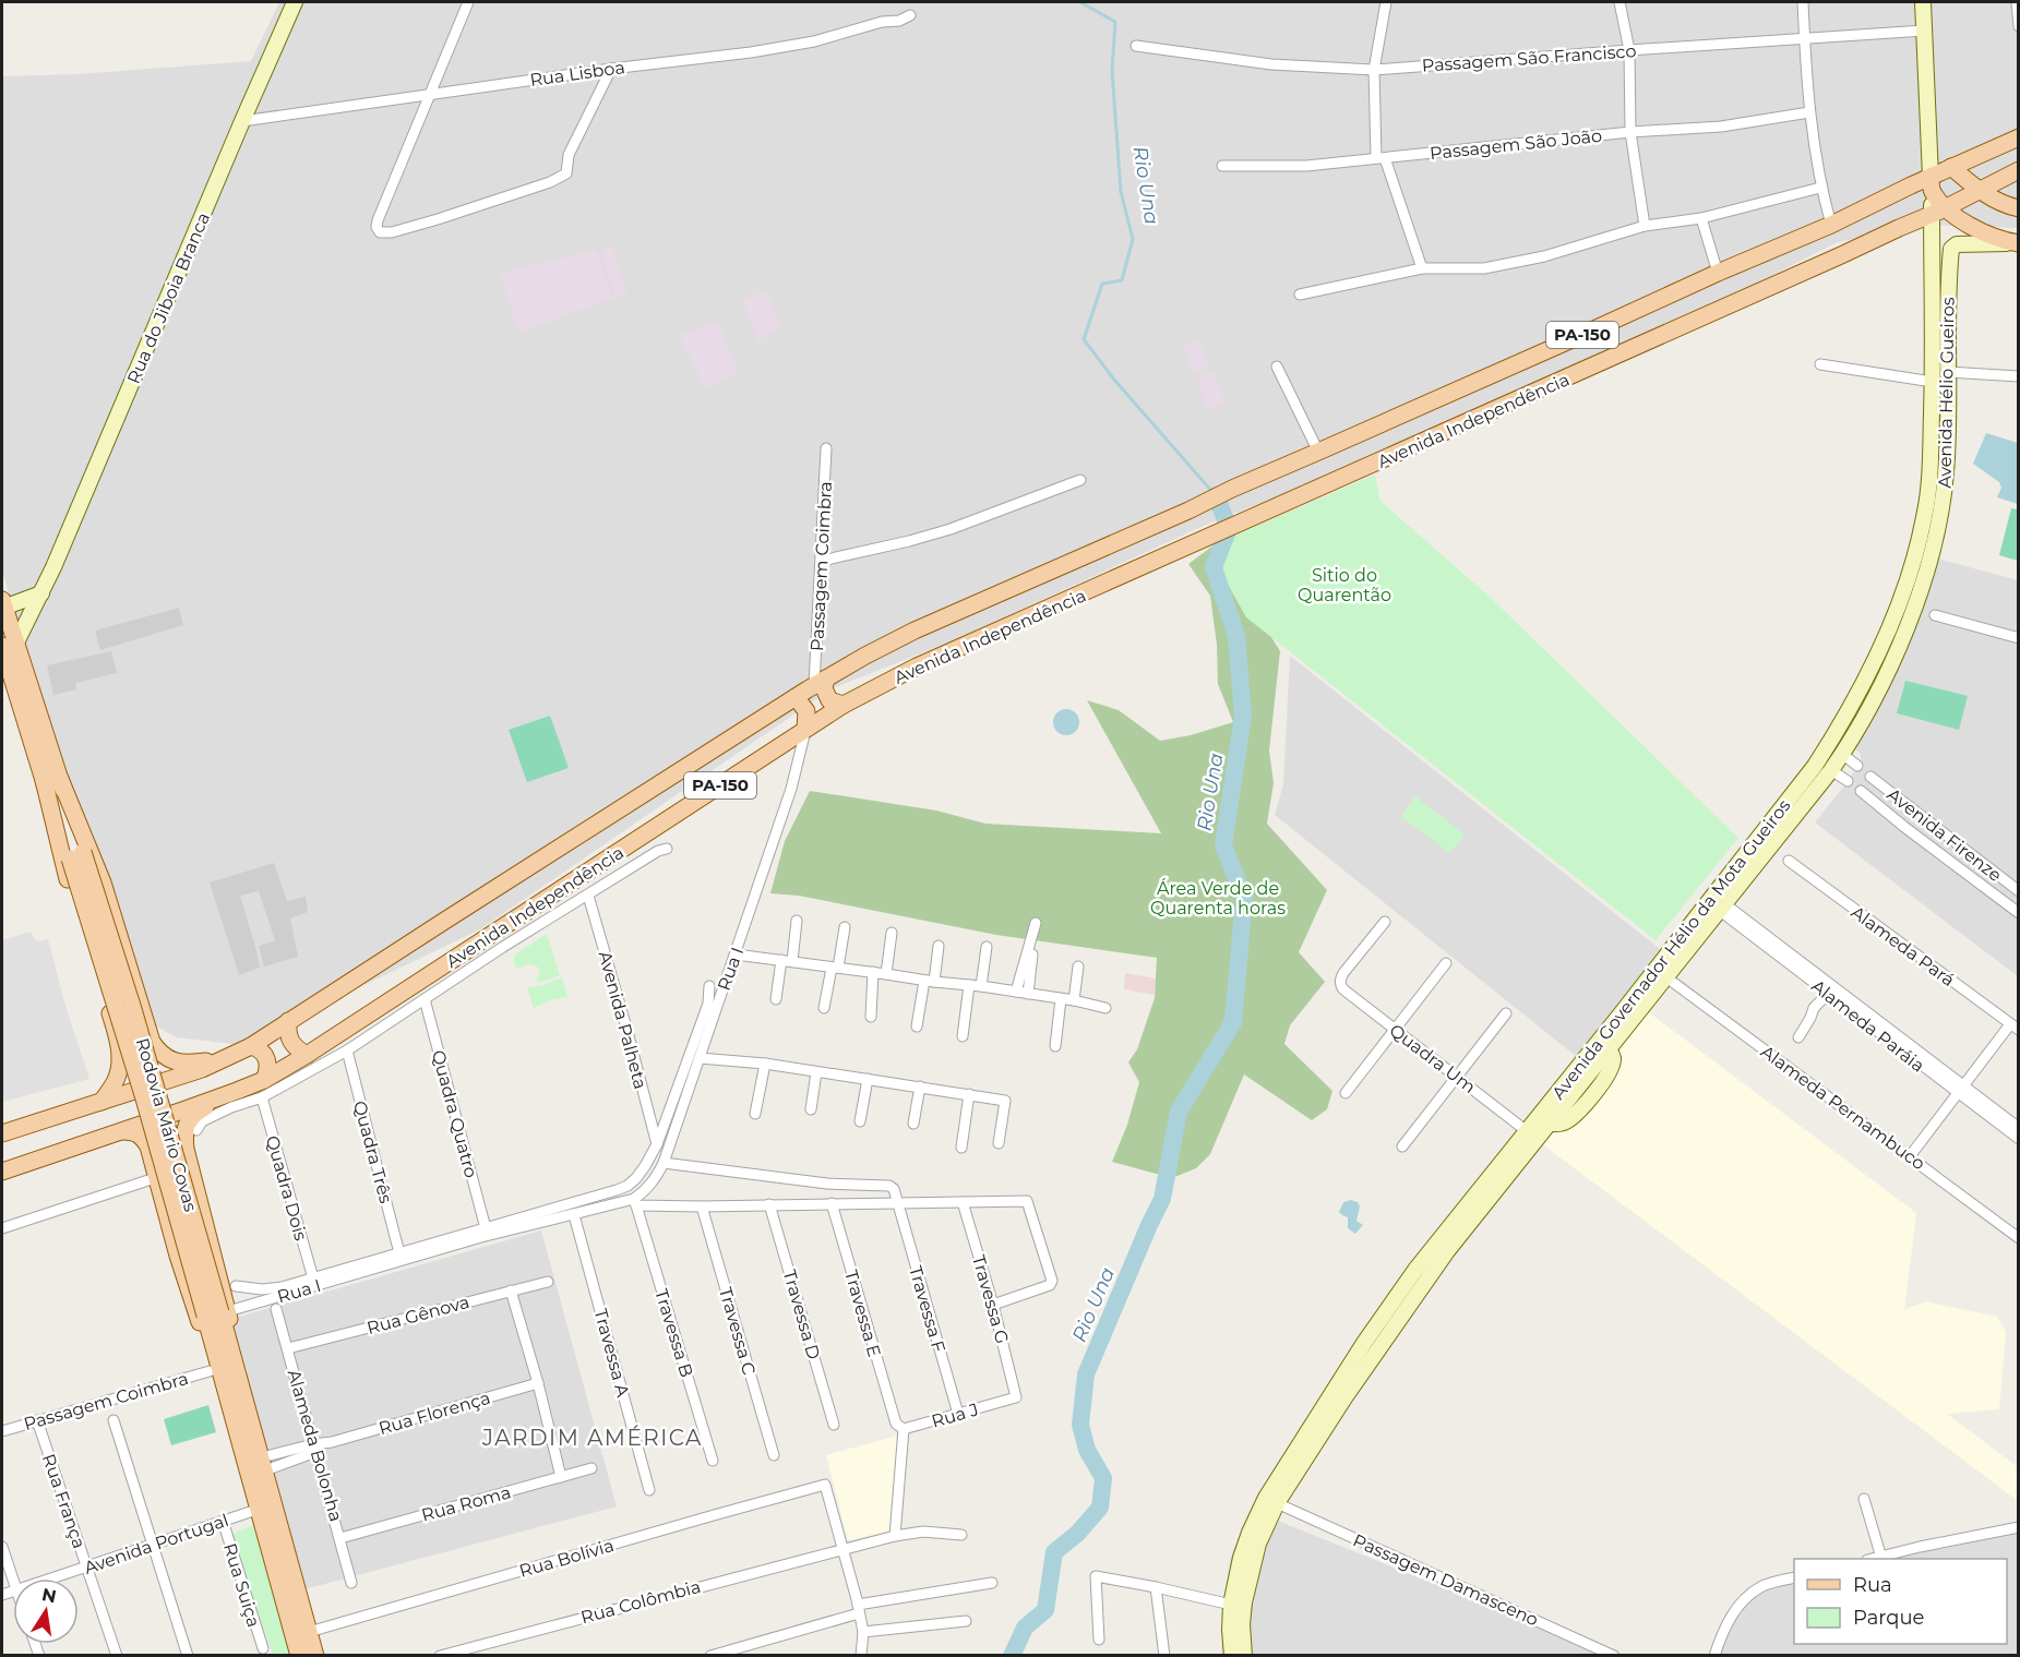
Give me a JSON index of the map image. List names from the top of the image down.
{
  "streets": {
    "main road": [
      "Rua do Jiboia Branca",
      "PA-150",
      "Avenida Hélio Gueiros",
      "Avenida Independência",
      "Avenida Governador Hélio da Mota Gueiros",
      "Rodovia Mário Covas"
    ],
    "street": [
      "Passagem São Francisco",
      "Rua Lisboa",
      "Passagem São João",
      "Passagem Coimbra",
      "Avenida Firenze",
      "Alameda Pará",
      "Rua I",
      "Avenida Palheta",
      "Alameda Paráia",
      "Quadra Um",
      "Alameda Pernambuco",
      "Quadra Quatro",
      "Quadra Três",
      "Quadra Dois",
      "Travessa G",
      "Travessa F",
      "Travessa E",
      "Rua Gênova",
      "Travessa D",
      "Travessa C",
      "Travessa B",
      "Travessa A",
      "Rua Florença",
      "Rua J",
      "Alameda Bolonha",
      "Rua França",
      "Rua Roma",
      "Avenida Portugal",
      "Rua Bolívia",
      "Passagem Damasceno",
      "Rua Suiça",
      "Rua Colômbia"
    ]
  },
  "crossings": [
    ["Rua Lisboa", "Rua do Jiboia Branca"],
    ["Rua do Jiboia Branca", "Rodovia Mário Covas"],
    ["Avenida Hélio Gueiros", "Avenida Governador Hélio da Mota Gueiros"],
    ["Avenida Hélio Gueiros", "Alameda Paráia"],
    ["Avenida Hélio Gueiros", "Alameda Pernambuco"],
    ["Avenida Independência", "Passagem Coimbra"],
    ["Avenida Independência", "Avenida Governador Hélio da Mota Gueiros"],
    ["Avenida Independência", "Rua I"],
    ["Passagem Coimbra", "Rodovia Mário Covas"],
    ["Passagem Coimbra", "Rua França"],
    ["Avenida Governador Hélio da Mota Gueiros", "Quadra Um"],
    ["Avenida Governador Hélio da Mota Gueiros", "Passagem Damasceno"],
    ["Rua I", "Rodovia Mário Covas"],
    ["Rua I", "Travessa G"],
    ["Rua I", "Travessa F"],
    ["Rua I", "Travessa E"],
    ["Rua I", "Travessa D"],
    ["Rua I", "Travessa C"],
    ["Rua I", "Travessa B"],
    ["Rua I", "Travessa A"],
    ["Rodovia Mário Covas", "Rua Florença"],
    ["Rodovia Mário Covas", "Avenida Portugal"],
    ["Rodovia Mário Covas", "Rua Bolívia"],
    ["Travessa G", "Rua J"],
    ["Travessa F", "Rua J"],
    ["Travessa E", "Rua J"],
    ["Rua Gênova", "Alameda Bolonha"],
    ["Rua Florença", "Alameda Bolonha"],
    ["Alameda Bolonha", "Rua Roma"],
    ["Rua França", "Avenida Portugal"],
    ["Avenida Portugal", "Rua Suiça"],
    ["Rua Bolívia", "Rua Colômbia"]
  ],
  "districts": ["JARDIM AMÉRICA"],
  "water": ["Rio Una"],
  "parks": ["Sitio do Quarentão", "Área Verde de Quarenta horas"],
  "legend": ["Rua", "Parque"],
  "north": "top"
}
